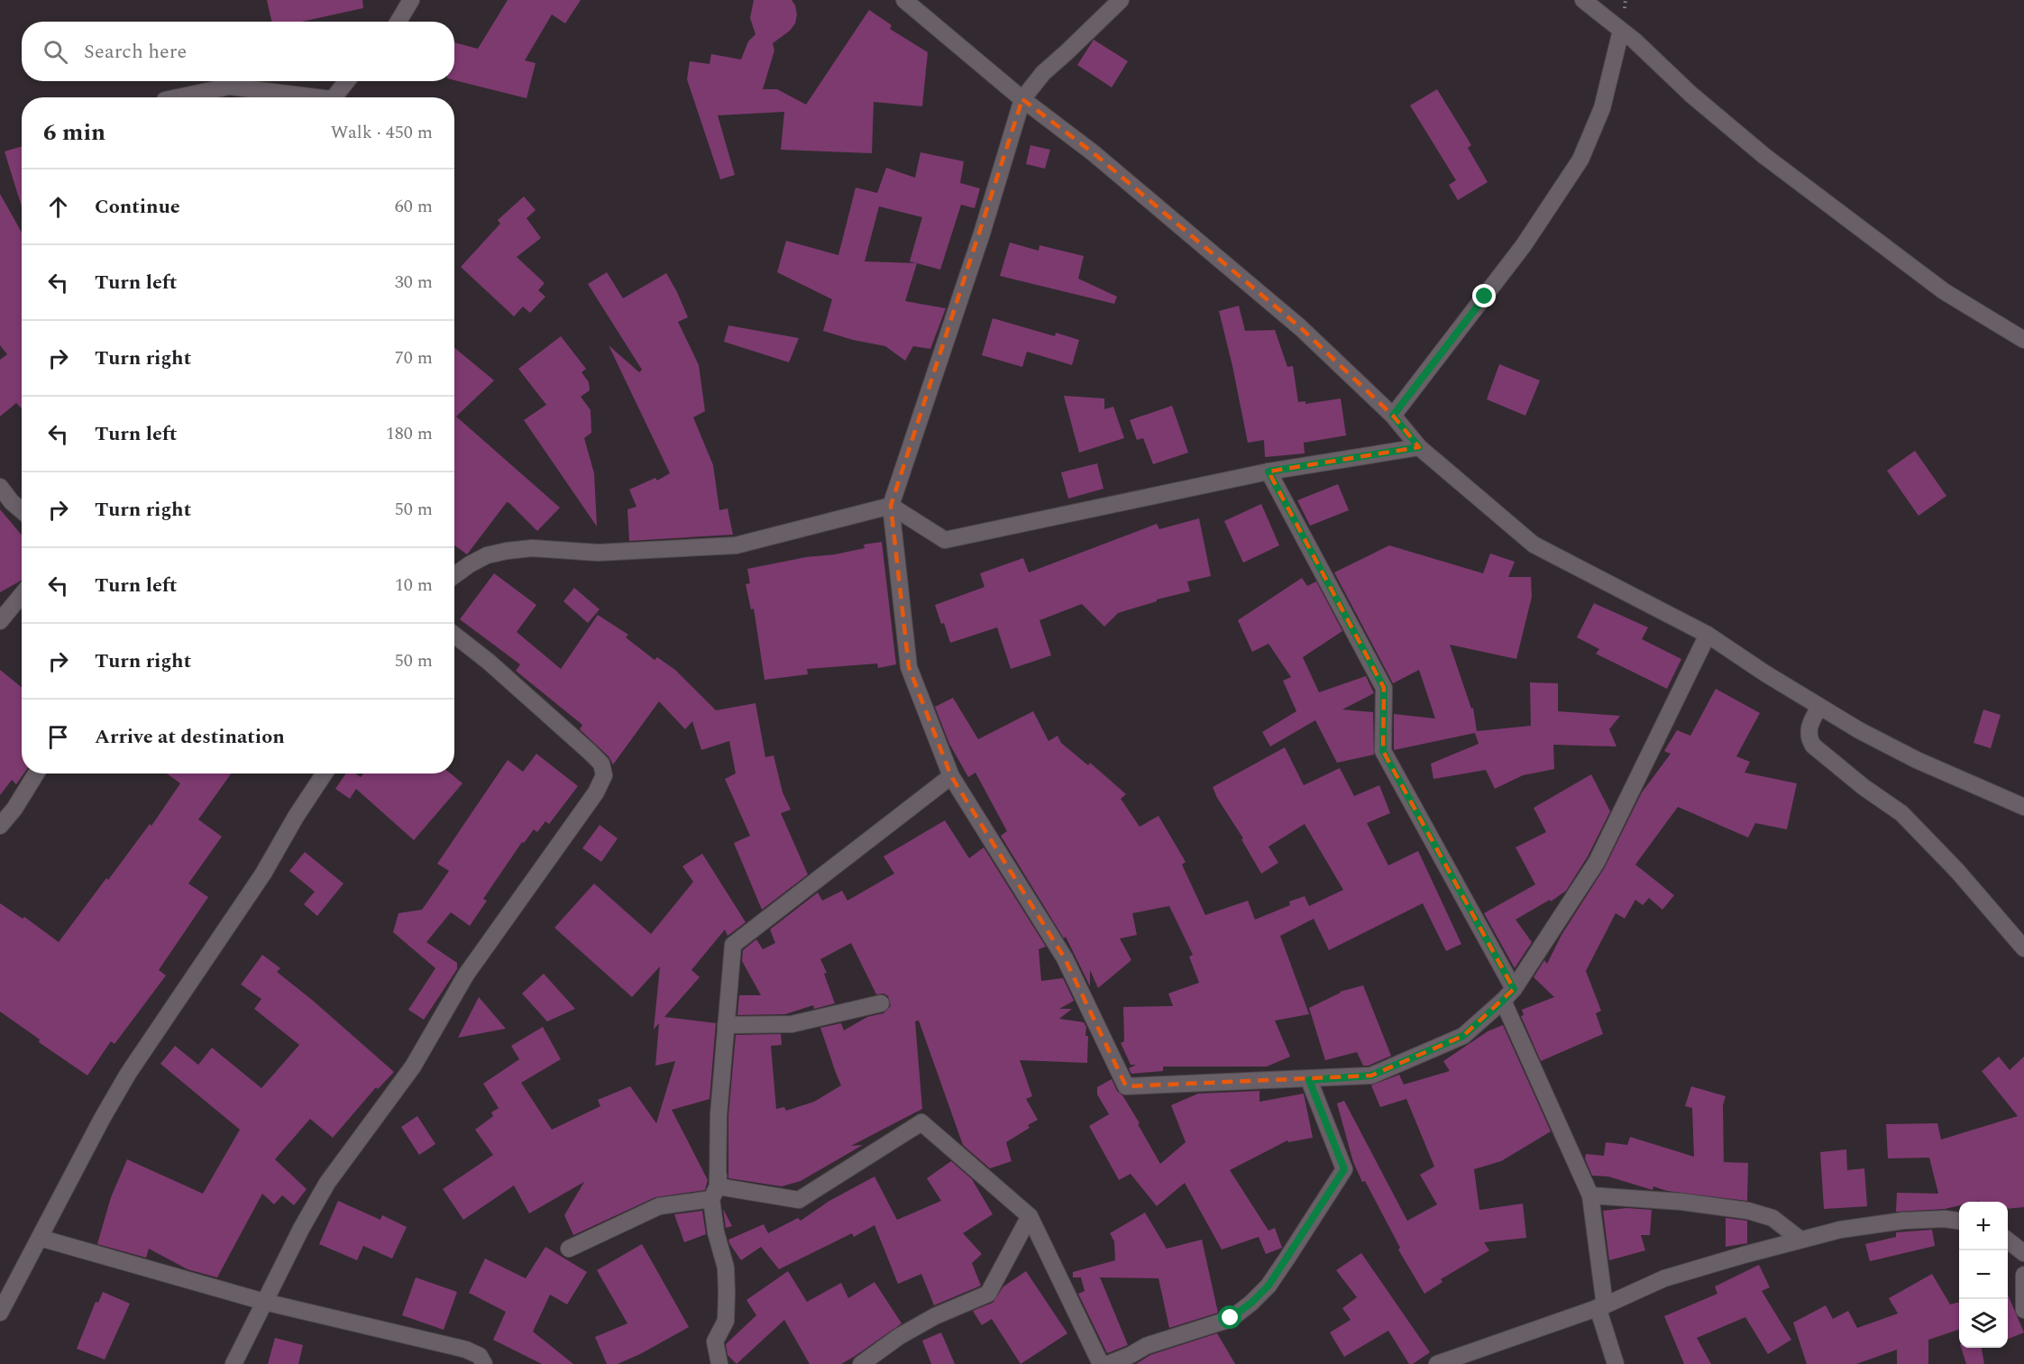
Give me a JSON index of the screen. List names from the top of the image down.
{
  "page": {
    "search": "Search here",
    "heading": ["6 min", "Walk · 450 m"],
    "list": [
      ["Continue", "60 m"],
      ["Turn left", "30 m"],
      ["Turn right", "70 m"],
      ["Turn left", "180 m"],
      ["Turn right", "50 m"],
      ["Turn left", "10 m"],
      ["Turn right", "50 m"],
      "Arrive at destination"
    ],
    "map_buttons": ["+", "−"]
  }
}
